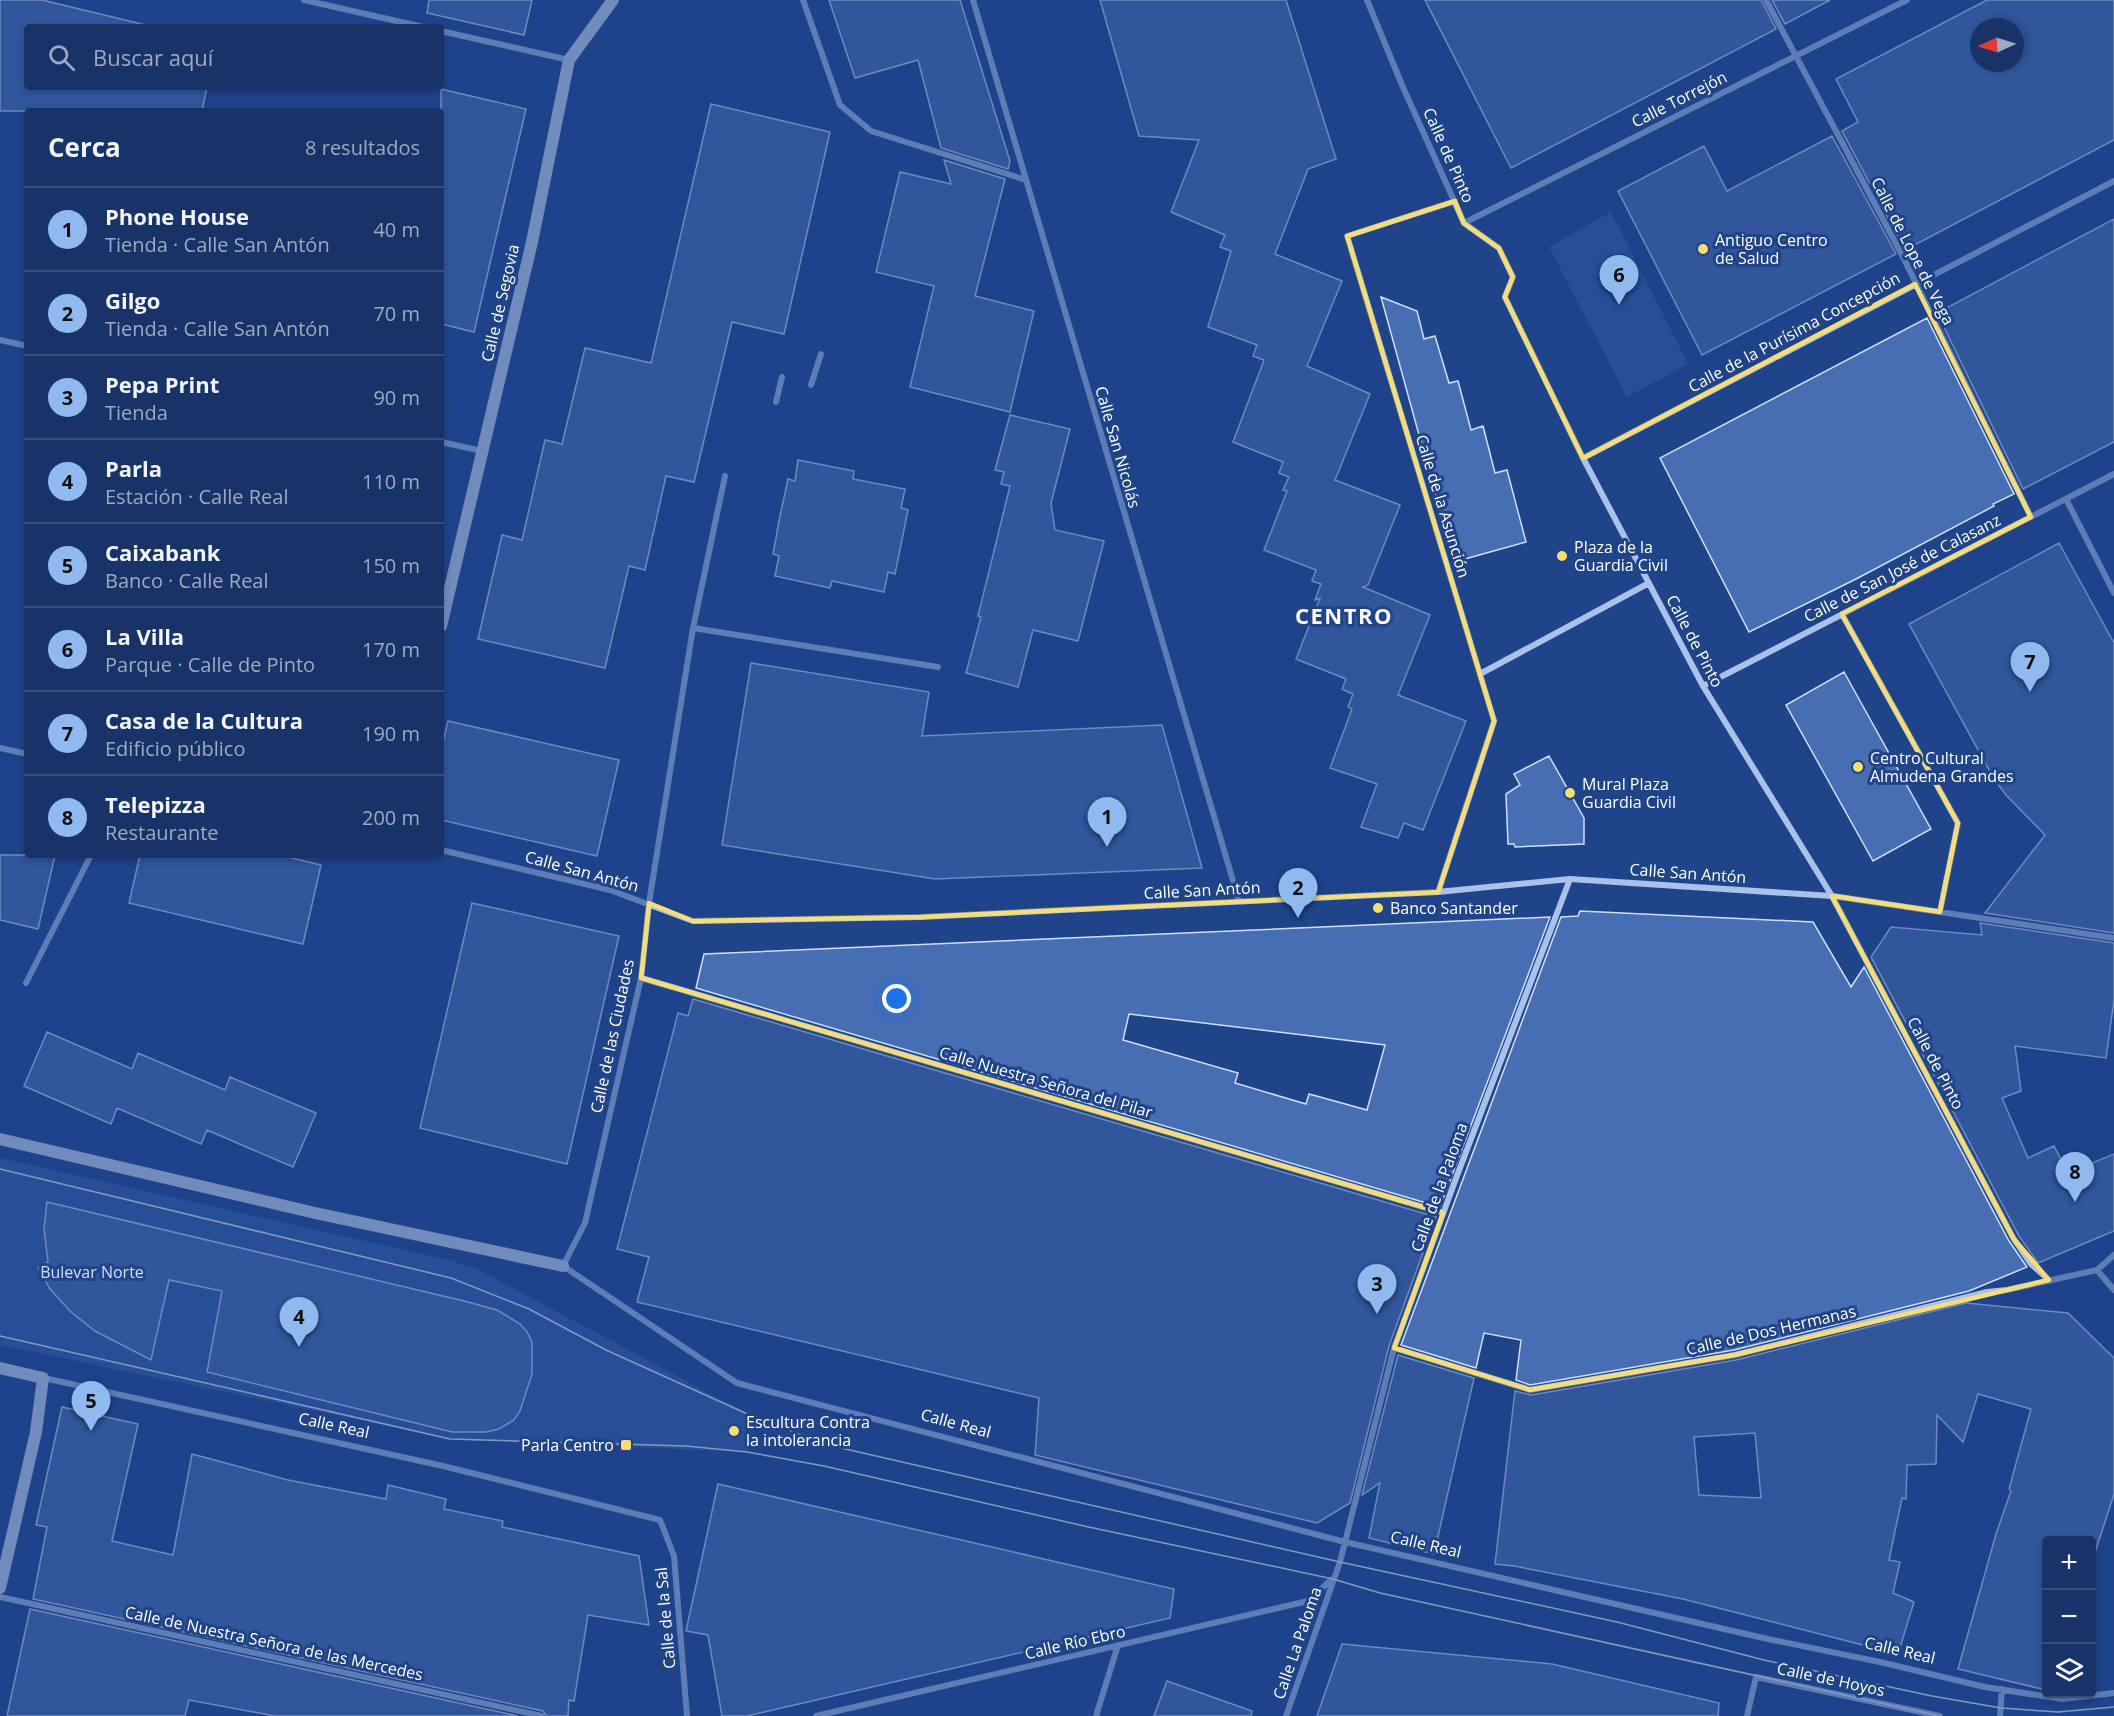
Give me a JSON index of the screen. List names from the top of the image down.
{
  "streets": {
    "street": [
      "Calle Torrejón",
      "Calle de Pinto",
      "Calle de Lope de Vega",
      "Calle de Segovia",
      "Calle de la Purísima Concepción",
      "Calle San Nicolás",
      "Calle de la Asunción",
      "Calle de San José de Calasanz",
      "Calle San Antón",
      "Calle de las Ciudades",
      "Calle Nuestra Señora del Pilar",
      "Calle de la Paloma",
      "Calle de Dos Hermanas",
      "Calle Real",
      "Calle de la Sal",
      "Calle Río Ebro",
      "Calle de Nuestra Señora de las Mercedes",
      "Calle La Paloma",
      "Calle de Hoyos"
    ]
  },
  "crossings": [
    ["Calle Torrejón", "Calle de Pinto"],
    ["Calle Torrejón", "Calle de Lope de Vega"],
    ["Calle de Pinto", "Calle de la Purísima Concepción"],
    ["Calle de Pinto", "Calle de la Asunción"],
    ["Calle de Pinto", "Calle de San José de Calasanz"],
    ["Calle de Pinto", "Calle San Antón"],
    ["Calle de Pinto", "Calle de Dos Hermanas"],
    ["Calle de Lope de Vega", "Calle de la Purísima Concepción"],
    ["Calle de Lope de Vega", "Calle de San José de Calasanz"],
    ["Calle San Nicolás", "Calle San Antón"],
    ["Calle de la Asunción", "Calle San Antón"],
    ["Calle San Antón", "Calle de las Ciudades"],
    ["Calle San Antón", "Calle de la Paloma"],
    ["Calle de las Ciudades", "Calle Nuestra Señora del Pilar"],
    ["Calle de las Ciudades", "Calle Real"],
    ["Calle Nuestra Señora del Pilar", "Calle de la Paloma"],
    ["Calle de la Paloma", "Calle de Dos Hermanas"],
    ["Calle de la Paloma", "Calle Real"],
    ["Calle de la Paloma", "Calle Río Ebro"],
    ["Calle de la Paloma", "Calle La Paloma"],
    ["Calle Real", "Calle de la Sal"],
    ["Calle Río Ebro", "Calle La Paloma"]
  ],
  "districts": ["CENTRO"],
  "parks": ["Bulevar Norte"],
  "places": {
    "other": [
      "Antiguo Centro de Salud",
      "Plaza de la Guardia Civil",
      "Centro Cultural Almudena Grandes",
      "Mural Plaza Guardia Civil",
      "Banco Santander",
      "Escultura Contra la intolerancia"
    ],
    "transit": ["Parla Centro"]
  },
  "north": "left",
  "page": {
    "search": "Buscar aquí",
    "heading": ["Cerca", "8 resultados"],
    "list": [
      {
        "mark": "1",
        "name": "Phone House",
        "note": "Tienda · Calle San Antón",
        "value": "40 m"
      },
      {
        "mark": "2",
        "name": "Gilgo",
        "note": "Tienda · Calle San Antón",
        "value": "70 m"
      },
      {
        "mark": "3",
        "name": "Pepa Print",
        "note": "Tienda",
        "value": "90 m"
      },
      {
        "mark": "4",
        "name": "Parla",
        "note": "Estación · Calle Real",
        "value": "110 m"
      },
      {
        "mark": "5",
        "name": "Caixabank",
        "note": "Banco · Calle Real",
        "value": "150 m"
      },
      {
        "mark": "6",
        "name": "La Villa",
        "note": "Parque · Calle de Pinto",
        "value": "170 m"
      },
      {
        "mark": "7",
        "name": "Casa de la Cultura",
        "note": "Edificio público",
        "value": "190 m"
      },
      {
        "mark": "8",
        "name": "Telepizza",
        "note": "Restaurante",
        "value": "200 m"
      }
    ],
    "pins": [
      "6",
      "7",
      "1",
      "2",
      "8",
      "3",
      "4",
      "5"
    ],
    "map_buttons": ["+", "−"]
  }
}
